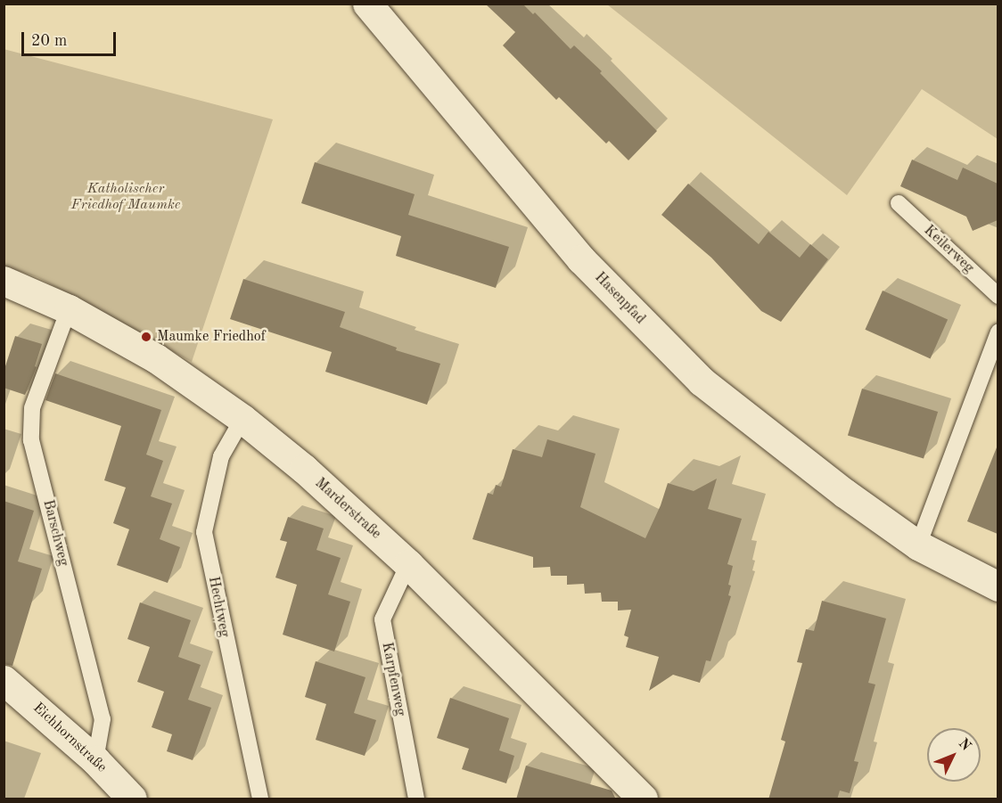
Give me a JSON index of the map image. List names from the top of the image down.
{
  "streets": {
    "street": ["Hasenpfad", "Marderstraße", "Eichhornstraße"],
    "lane": [
      "Keilerweg",
      "Barschweg",
      "Hechtweg",
      "Karpfenweg"
    ]
  },
  "crossings": [
    ["Marderstraße", "Barschweg"],
    ["Marderstraße", "Hechtweg"],
    ["Marderstraße", "Karpfenweg"],
    ["Barschweg", "Eichhornstraße"]
  ],
  "parks": ["Katholischer Friedhof Maumke"],
  "places": ["Maumke Friedhof"],
  "scale_bar": "20 m",
  "north": "top right"
}
